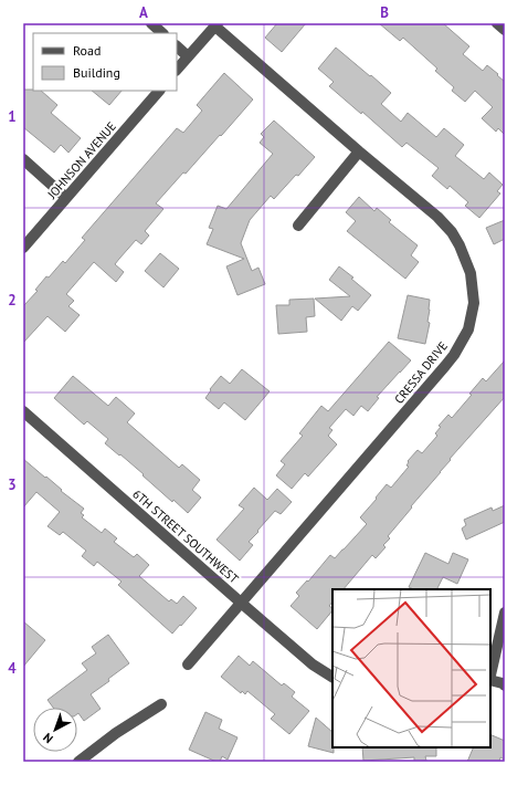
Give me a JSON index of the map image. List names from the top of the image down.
{
  "streets": {
    "street": ["JOHNSON AVENUE", "CRESSA DRIVE", "6TH STREET SOUTHWEST"]
  },
  "crossings": [
    ["CRESSA DRIVE", "6TH STREET SOUTHWEST"]
  ],
  "legend": ["Road", "Building"],
  "north": "bottom left",
  "grid": {
    "columns": ["A", "B"],
    "rows": [
      "1",
      "2",
      "3",
      "4"
    ]
  }
}
